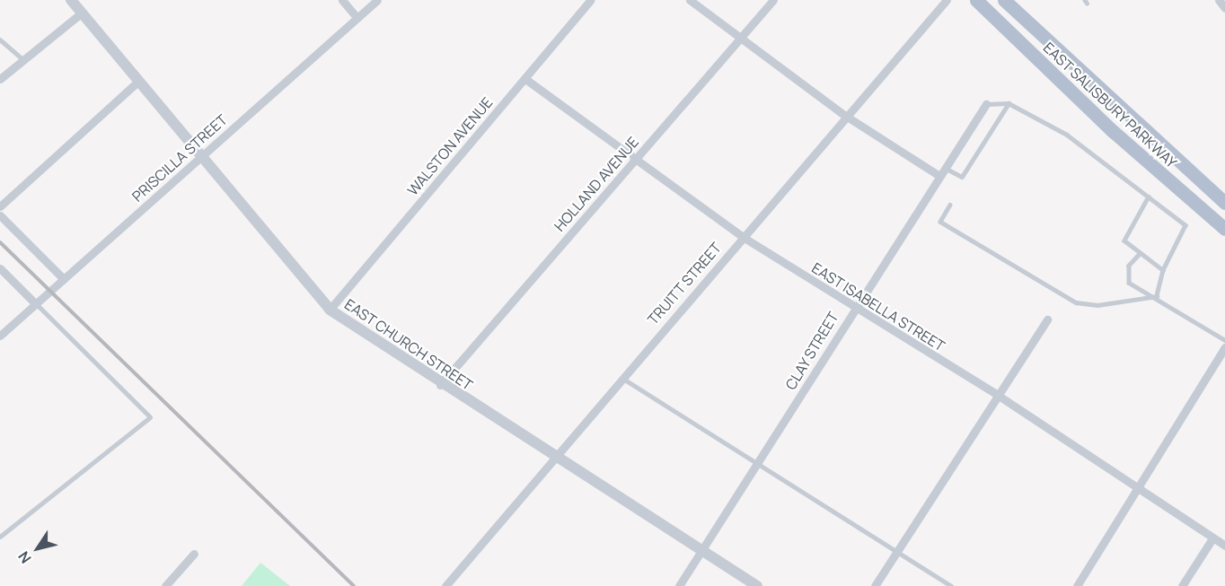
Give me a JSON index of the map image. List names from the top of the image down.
{
  "streets": {
    "main road": ["EAST SALISBURY PARKWAY"],
    "street": [
      "WALSTON AVENUE",
      "PRISCILLA STREET",
      "HOLLAND AVENUE",
      "TRUITT STREET",
      "EAST ISABELLA STREET",
      "EAST CHURCH STREET",
      "CLAY STREET"
    ]
  },
  "crossings": [
    ["WALSTON AVENUE", "EAST ISABELLA STREET"],
    ["WALSTON AVENUE", "EAST CHURCH STREET"],
    ["PRISCILLA STREET", "EAST CHURCH STREET"],
    ["HOLLAND AVENUE", "EAST ISABELLA STREET"],
    ["HOLLAND AVENUE", "EAST CHURCH STREET"],
    ["TRUITT STREET", "EAST ISABELLA STREET"],
    ["TRUITT STREET", "EAST CHURCH STREET"],
    ["EAST ISABELLA STREET", "CLAY STREET"],
    ["EAST CHURCH STREET", "CLAY STREET"]
  ],
  "north": "bottom left"
}
